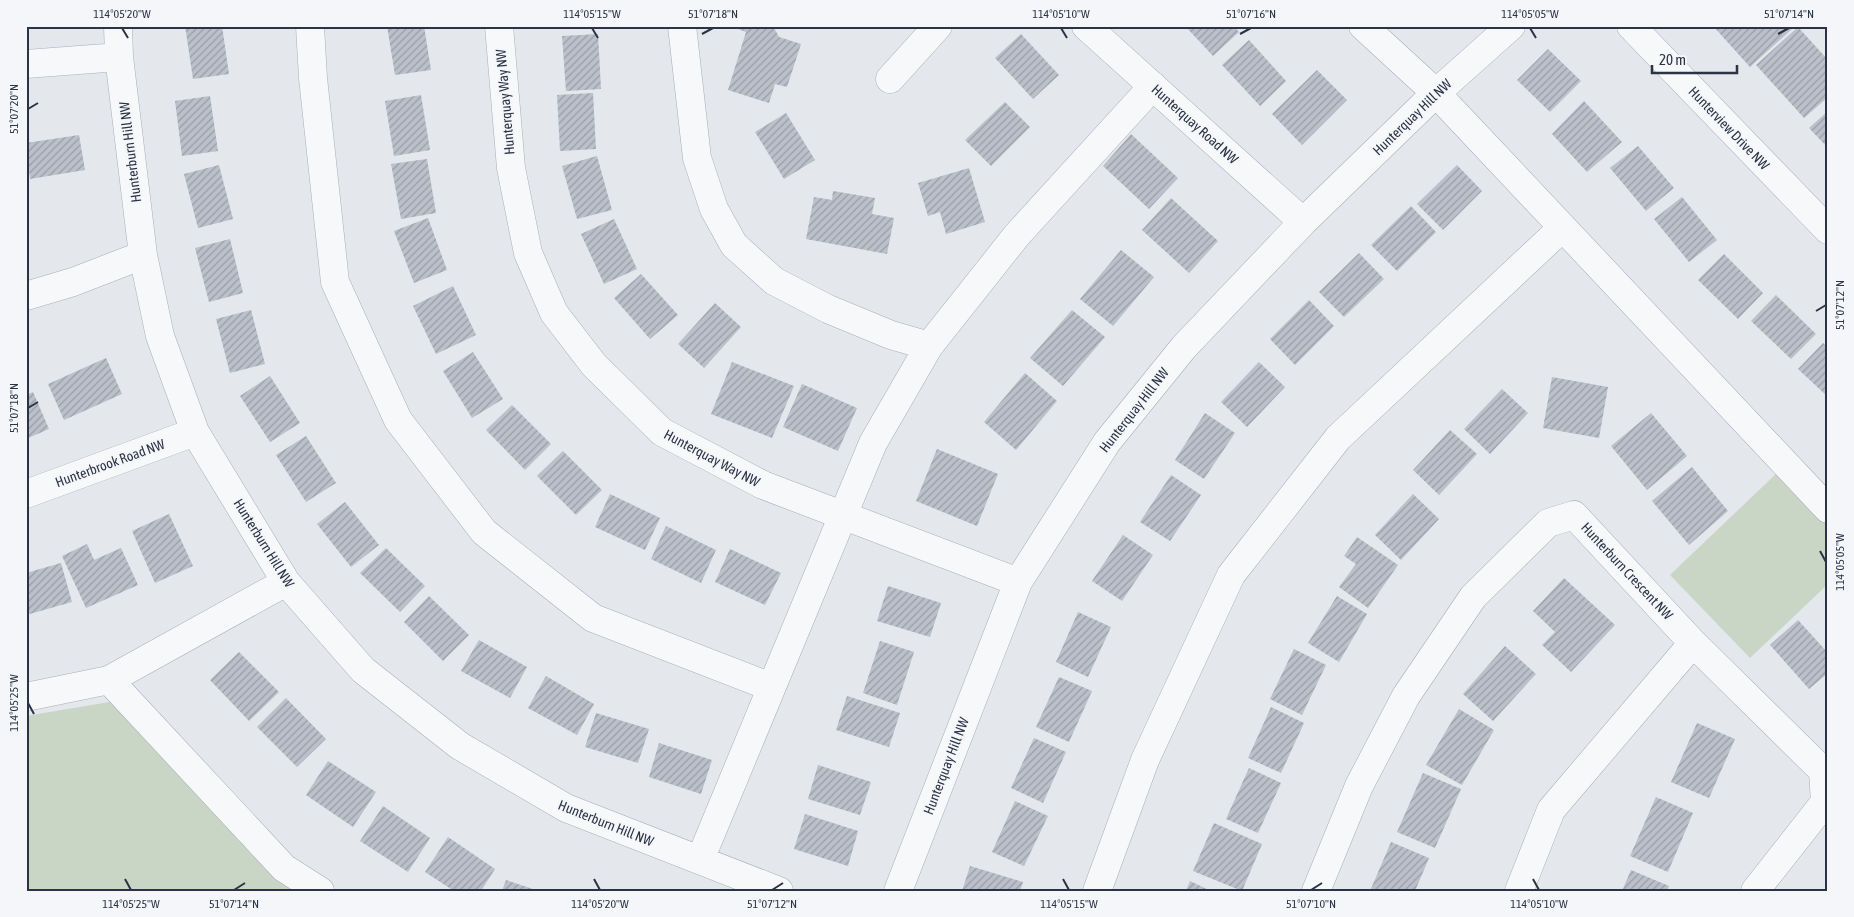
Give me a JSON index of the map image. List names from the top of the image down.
{
  "streets": {
    "street": [
      "Hunterquay Way NW",
      "Hunterquay Hill NW",
      "Hunterquay Road NW",
      "Hunterview Drive NW",
      "Hunterburn Hill NW",
      "Hunterbrook Road NW",
      "Hunterburn Crescent NW"
    ]
  },
  "crossings": [
    ["Hunterquay Way NW", "Hunterquay Hill NW"],
    ["Hunterquay Hill NW", "Hunterquay Road NW"],
    ["Hunterburn Hill NW", "Hunterbrook Road NW"]
  ],
  "scale_bar": "20 m",
  "coordinates": [
    "114°05'20\"W",
    "114°05'15\"W",
    "51°07'18\"N",
    "114°05'10\"W",
    "51°07'16\"N",
    "114°05'05\"W",
    "51°07'14\"N",
    "51°07'20\"N",
    "51°07'12\"N",
    "114°05'25\"W",
    "51°07'10\"N"
  ]
}
